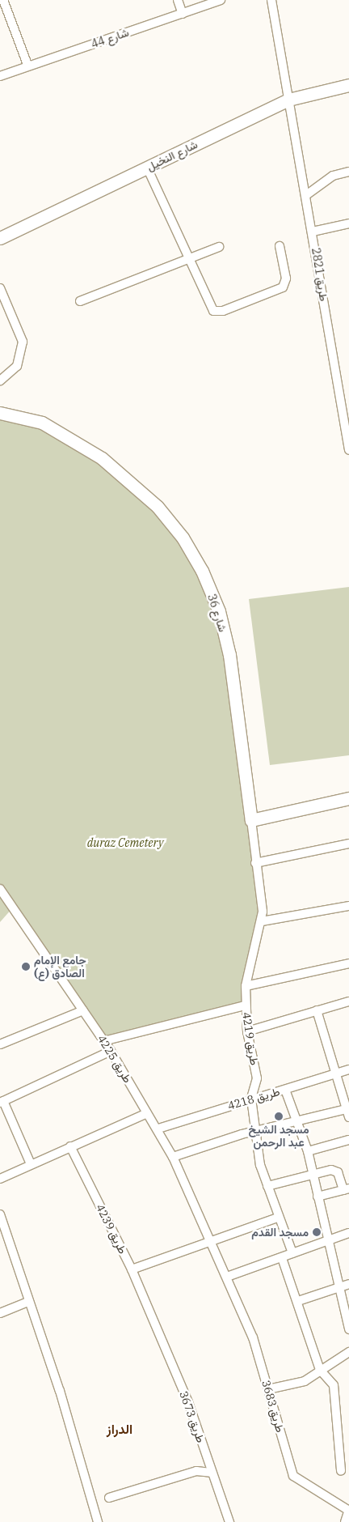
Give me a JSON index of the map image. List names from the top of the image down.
{
  "streets": {
    "street": [
      "شارع 44",
      "شارع النخيل",
      "طريق 2821",
      "شارع 36",
      "طريق 4219",
      "طريق 4225",
      "طريق 4218",
      "طريق 4239",
      "طريق 3683",
      "طريق 3673"
    ]
  },
  "crossings": [
    ["شارع النخيل", "طريق 2821"],
    ["شارع 36", "طريق 4219"],
    ["طريق 4219", "طريق 4218"],
    ["طريق 4225", "طريق 4218"],
    ["طريق 4225", "طريق 3683"],
    ["طريق 4239", "طريق 3673"]
  ],
  "districts": ["الدراز"],
  "parks": ["duraz Cemetery"],
  "places": ["جامع الإمام الصادق (ع)", "مسجد الشيخ عبد الرحمن", "مسجد القدم"]
}
